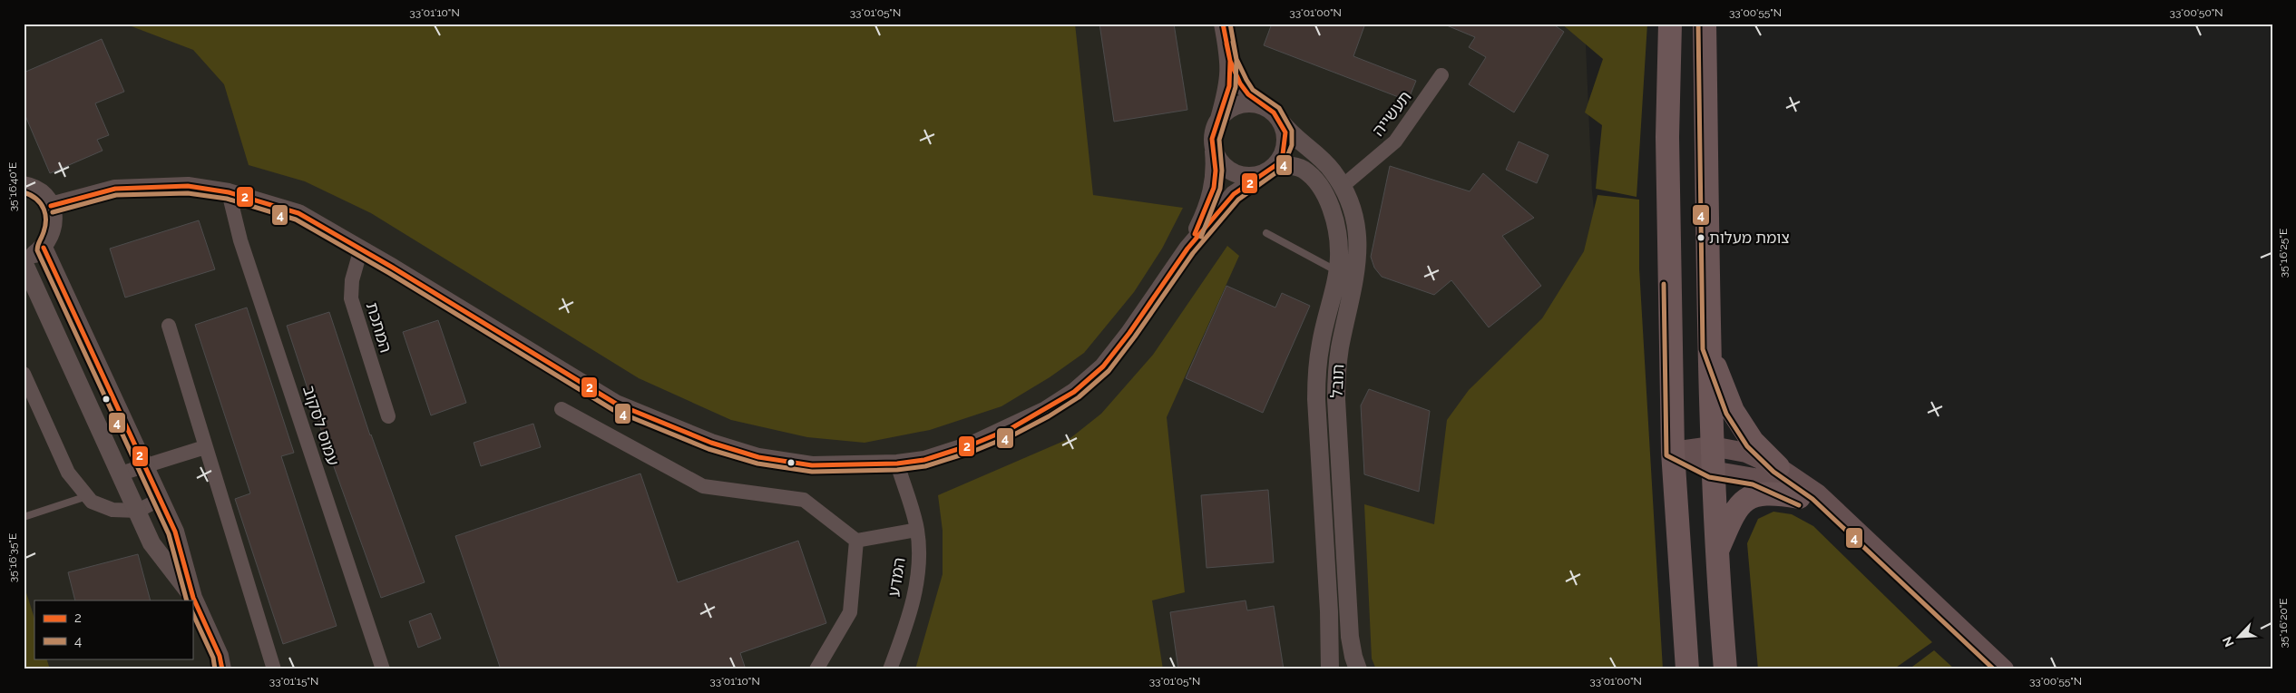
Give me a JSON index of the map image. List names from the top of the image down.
{
  "streets": {
    "street": [
      "תעשייה",
      "המתכת",
      "תובל",
      "עמוס לסקוב",
      "המדע"
    ]
  },
  "crossings": [
    ["תעשייה", "תובל"]
  ],
  "places": ["צומת מעלות"],
  "lines": ["transit line 2", "transit line 4"],
  "legend": ["2", "4"],
  "north": "bottom left",
  "coordinates": [
    "33°01'10\"N",
    "33°01'05\"N",
    "33°01'00\"N",
    "33°00'55\"N",
    "33°00'50\"N",
    "35°16'40\"E",
    "35°16'25\"E",
    "35°16'35\"E",
    "35°16'20\"E",
    "33°01'15\"N"
  ]
}
